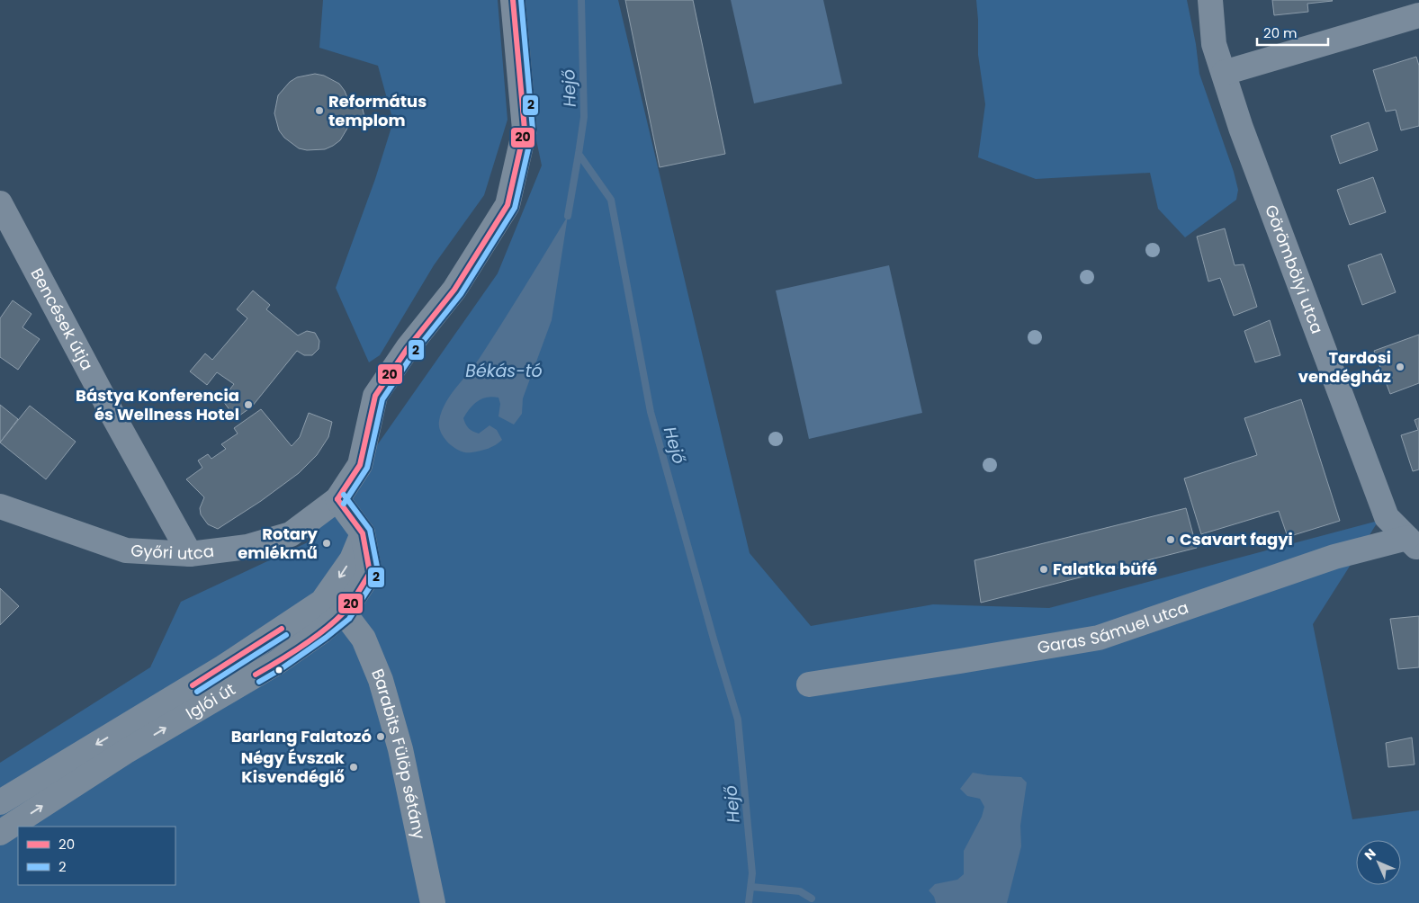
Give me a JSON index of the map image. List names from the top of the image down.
{
  "streets": {
    "street": [
      "Görömbölyi utca",
      "Bencések útja",
      "Győri utca",
      "Garas Sámuel utca",
      "Iglói út",
      "Barabits Fülöp sétány"
    ]
  },
  "crossings": [
    ["Görömbölyi utca", "Garas Sámuel utca"],
    ["Bencések útja", "Győri utca"],
    ["Győri utca", "Iglói út"],
    ["Iglói út", "Barabits Fülöp sétány"]
  ],
  "water": ["Hejő", "Békás-tó"],
  "places": [
    "Református templom",
    "Tardosi vendégház",
    "Bástya Konferencia és Wellness Hotel",
    "Csavart fagyi",
    "Rotary emlékmű",
    "Falatka büfé",
    "Barlang Falatozó",
    "Négy Évszak Kisvendéglő"
  ],
  "lines": ["transit line 20", "transit line 2"],
  "legend": ["20", "2"],
  "scale_bar": "20 m",
  "north": "top left"
}
